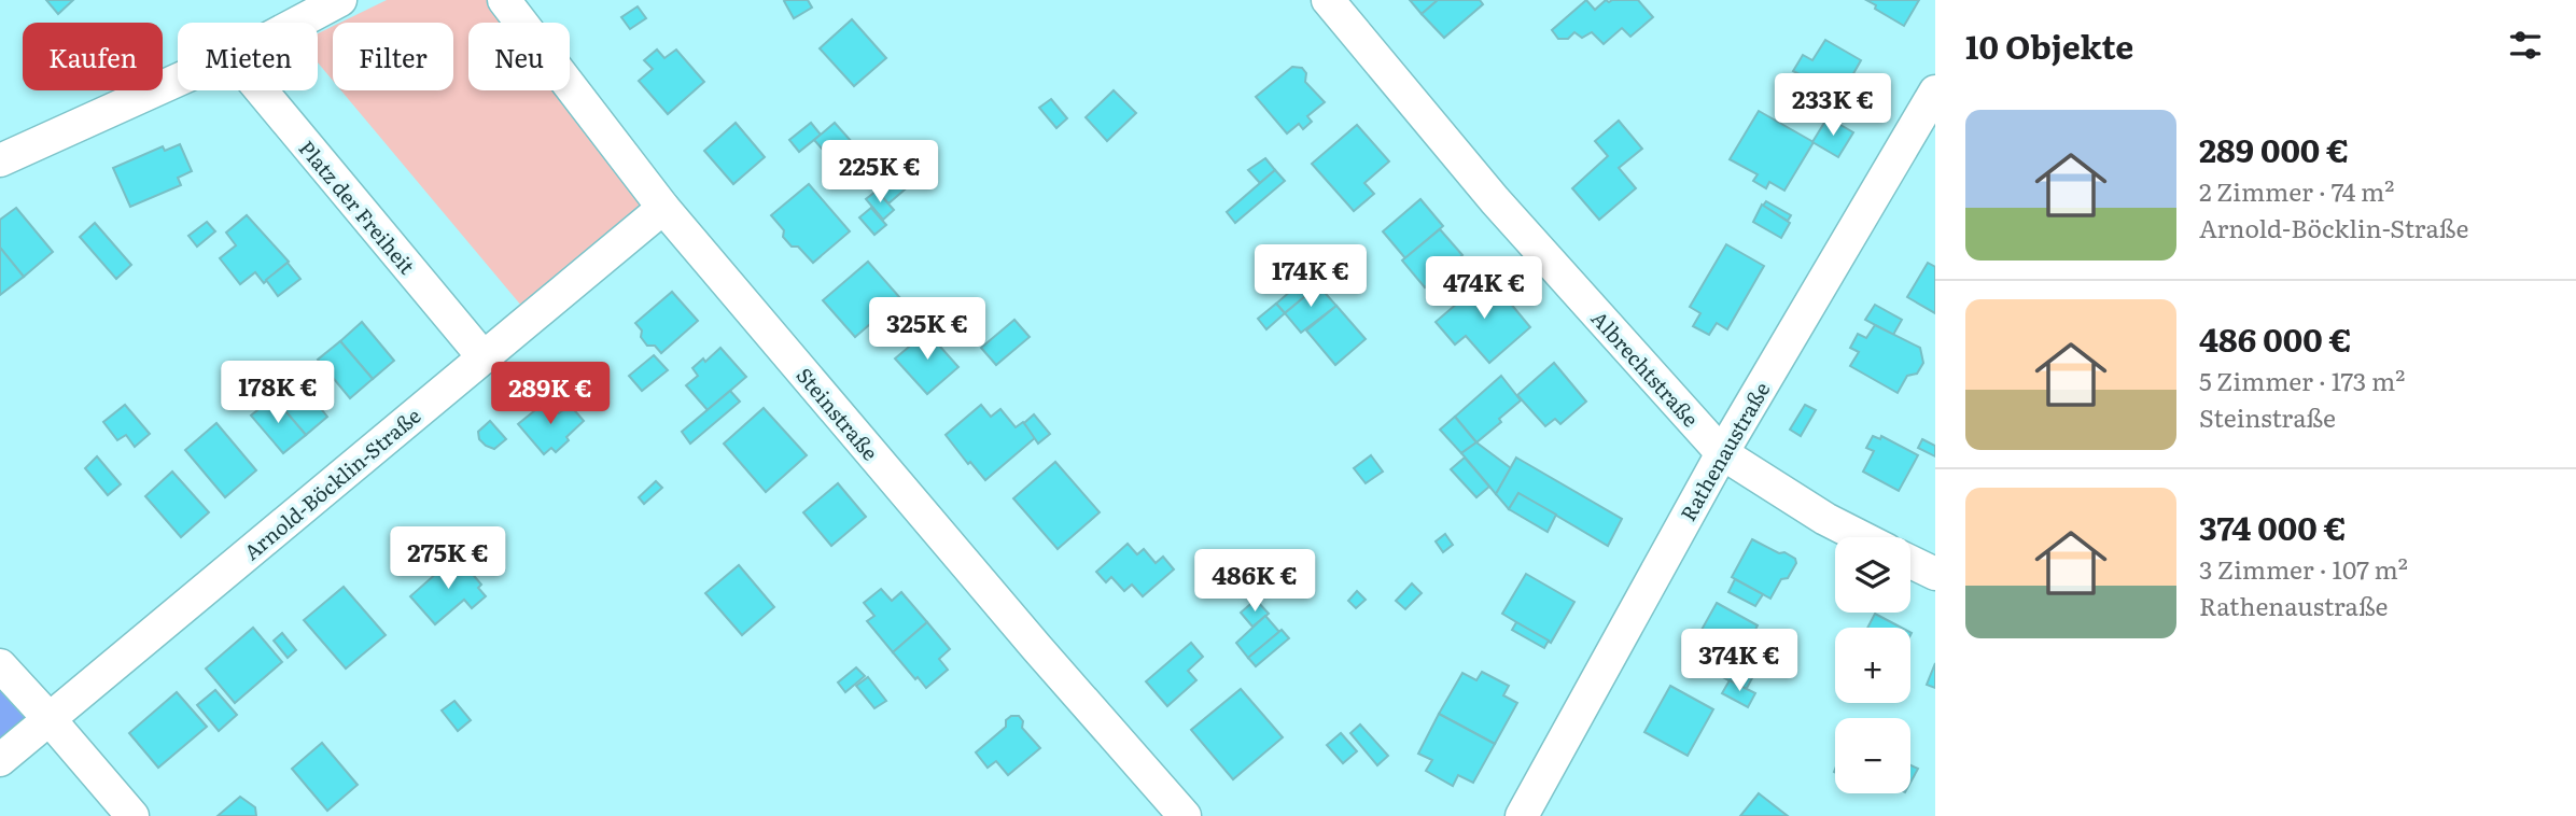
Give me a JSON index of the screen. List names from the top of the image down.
{
  "streets": {
    "street": [
      "Platz der Freiheit",
      "Albrechtstraße",
      "Steinstraße",
      "Rathenaustraße",
      "Arnold-Böcklin-Straße"
    ]
  },
  "crossings": [
    ["Platz der Freiheit", "Arnold-Böcklin-Straße"],
    ["Albrechtstraße", "Rathenaustraße"],
    ["Steinstraße", "Arnold-Böcklin-Straße"]
  ],
  "page": {
    "heading": "10 Objekte",
    "chip": [
      "Kaufen",
      "Mieten",
      "Filter",
      "Neu"
    ],
    "price": [
      "233K €",
      "225K €",
      "174K €",
      "474K €",
      "325K €",
      "178K €",
      "289K €",
      "275K €",
      "486K €",
      "374K €"
    ],
    "list": [
      {
        "name": "289 000 €",
        "note": "2 Zimmer · 74 m² · Arnold-Böcklin-Straße"
      },
      {
        "name": "486 000 €",
        "note": "5 Zimmer · 173 m² · Steinstraße"
      },
      {
        "name": "374 000 €",
        "note": "3 Zimmer · 107 m² · Rathenaustraße"
      }
    ],
    "map_buttons": ["+", "−"]
  }
}
